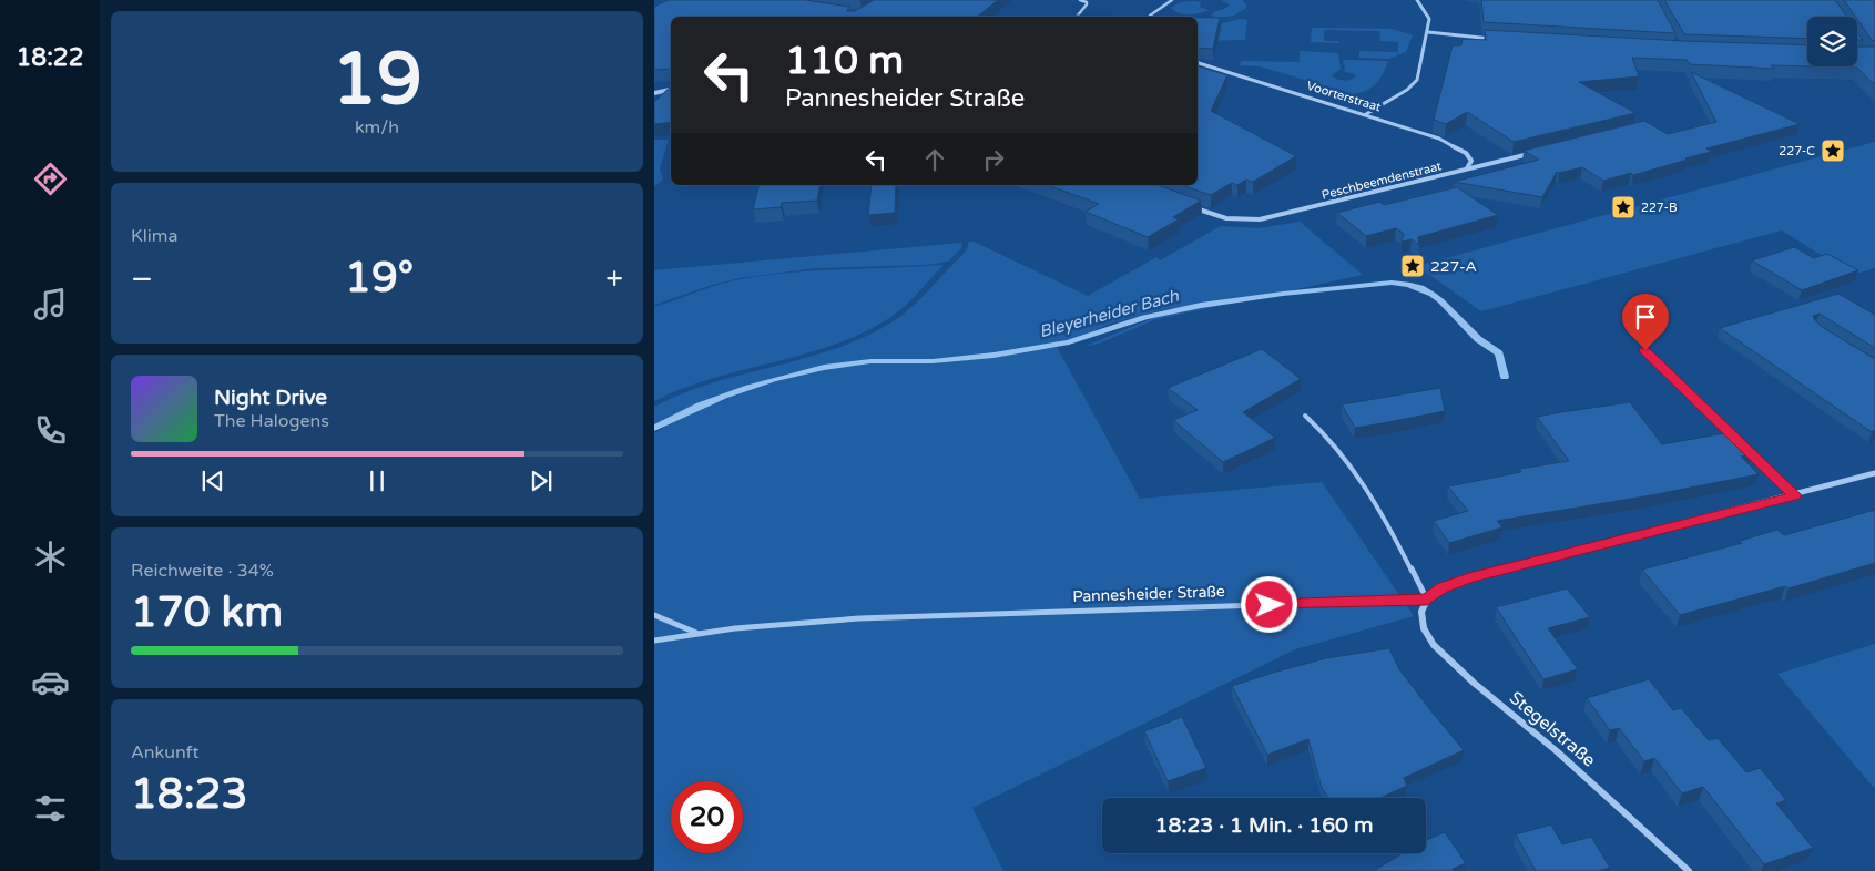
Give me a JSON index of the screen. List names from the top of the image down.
{
  "streets": {
    "street": ["Voorterstraat", "Peschbeemdenstraat", "Stegelstraße"],
    "lane": ["Pannesheider Straße"]
  },
  "crossings": [
    ["Voorterstraat", "Peschbeemdenstraat"],
    ["Pannesheider Straße", "Stegelstraße"]
  ],
  "water": ["Bleyerheider Bach"],
  "places": {
    "place": ["227-C", "227-B", "227-A"]
  },
  "page": {
    "tabs": "18:22",
    "tile": [
      ["19", "km/h"],
      "Klima",
      ["Reichweite · 34%", "170 km"],
      ["Ankunft", "18:23"]
    ],
    "turn": ["110 m", "Pannesheider Straße"],
    "heat": ["−", "19°", "+"],
    "song": ["Night Drive", "The Halogens"],
    "limit": "20",
    "trip": "18:23 · 1 Min. · 160 m"
  }
}
